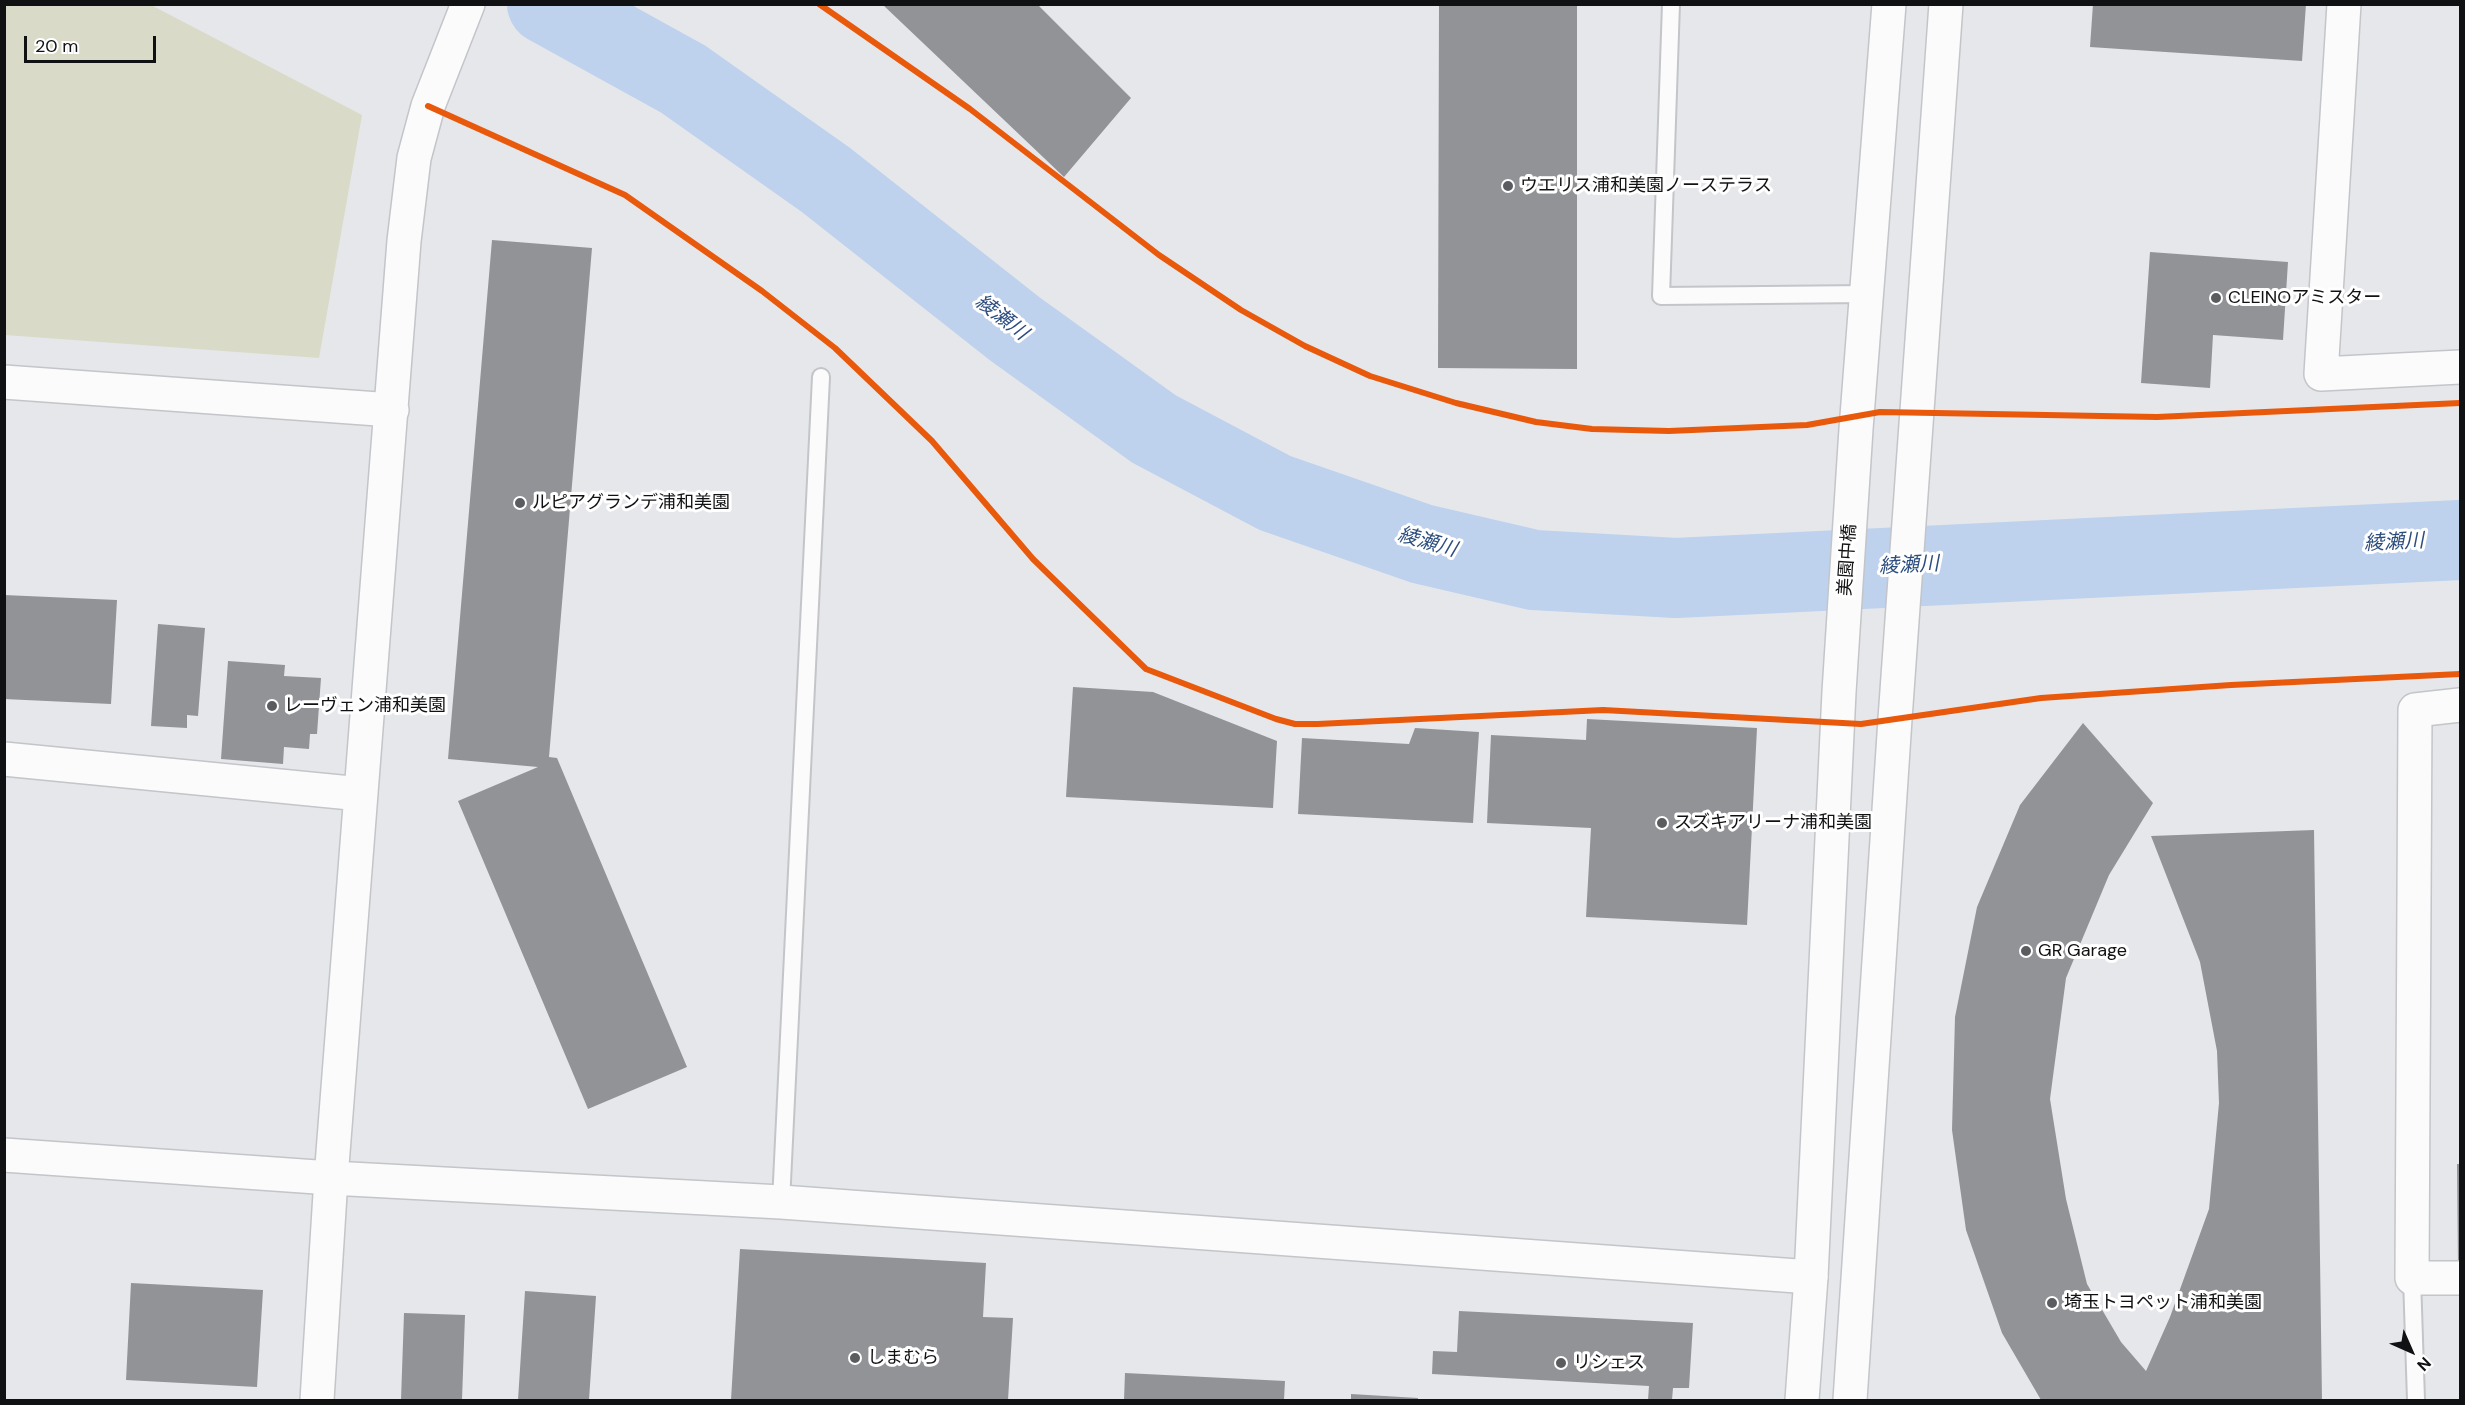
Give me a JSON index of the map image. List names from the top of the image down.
{
  "streets": {
    "street": ["美園中橋"]
  },
  "water": ["綾瀬川"],
  "places": [
    "ウエリス浦和美園ノーステラス",
    "CLEINOアミスター",
    "ルピアグランデ浦和美園",
    "レーヴェン浦和美園",
    "スズキアリーナ浦和美園",
    "GR Garage",
    "埼玉トヨペット浦和美園",
    "しまむら",
    "リシェス"
  ],
  "scale_bar": "20 m",
  "north": "bottom right"
}
